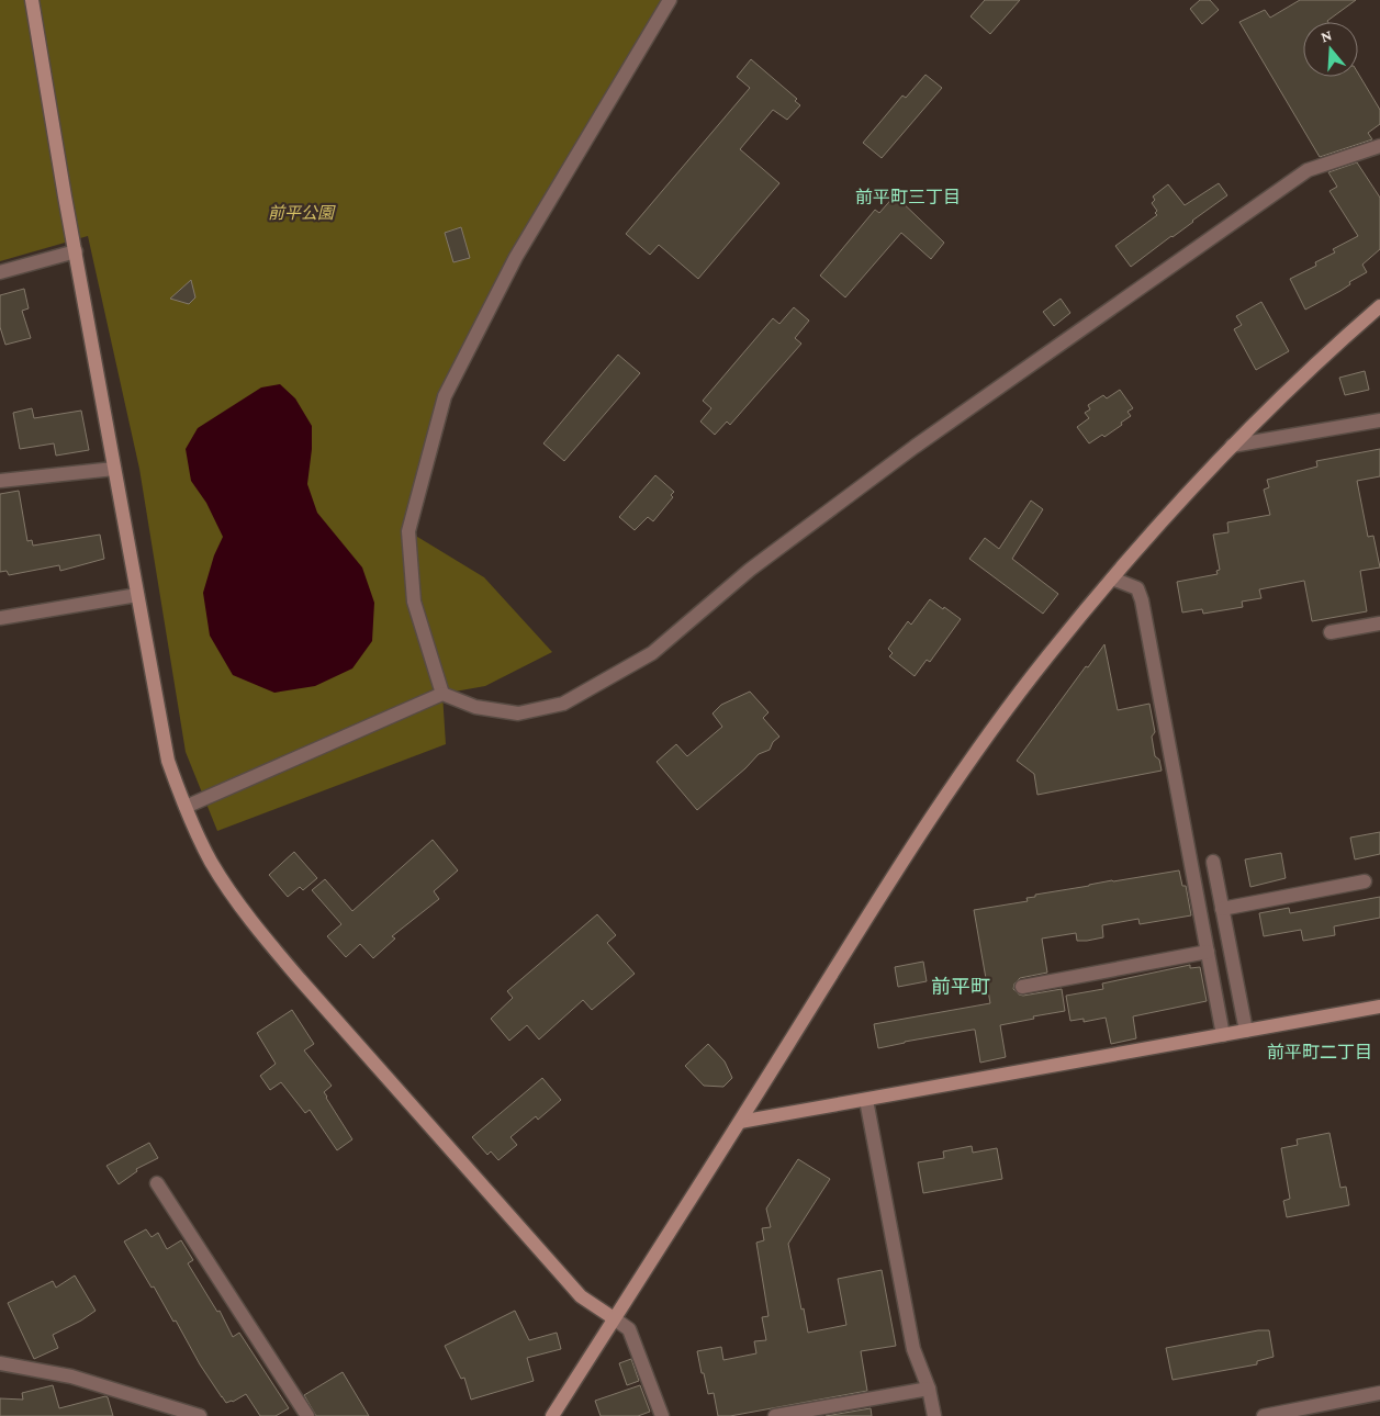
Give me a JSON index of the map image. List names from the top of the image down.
{
  "districts": ["前平町三丁目", "前平町", "前平町二丁目"],
  "parks": ["前平公園"],
  "north": "top"
}
